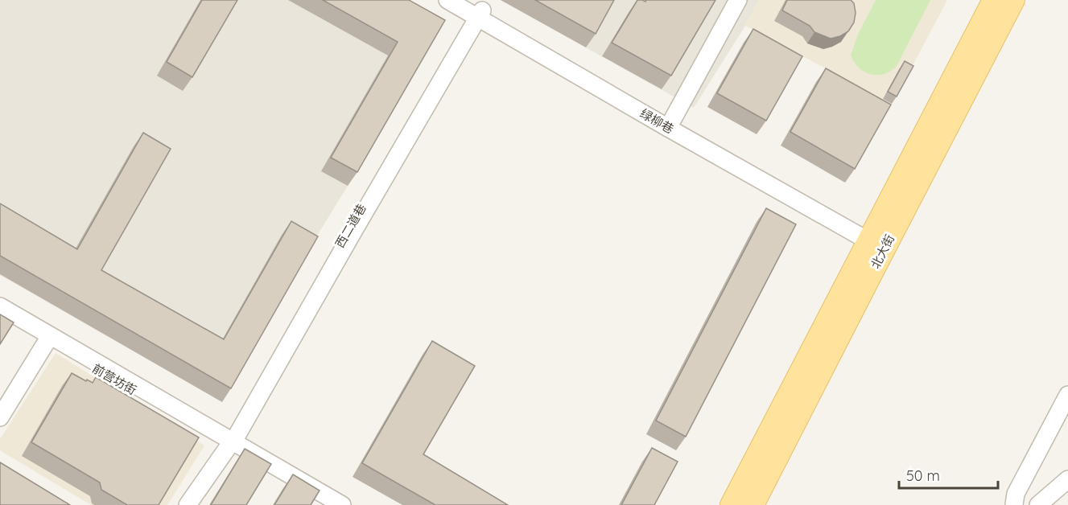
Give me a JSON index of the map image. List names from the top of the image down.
{
  "streets": {
    "main road": ["北大街"],
    "street": ["绿柳巷", "西二道巷", "前营坊街"]
  },
  "crossings": [
    ["绿柳巷", "西二道巷"],
    ["西二道巷", "前营坊街"]
  ],
  "scale_bar": "50 m"
}
